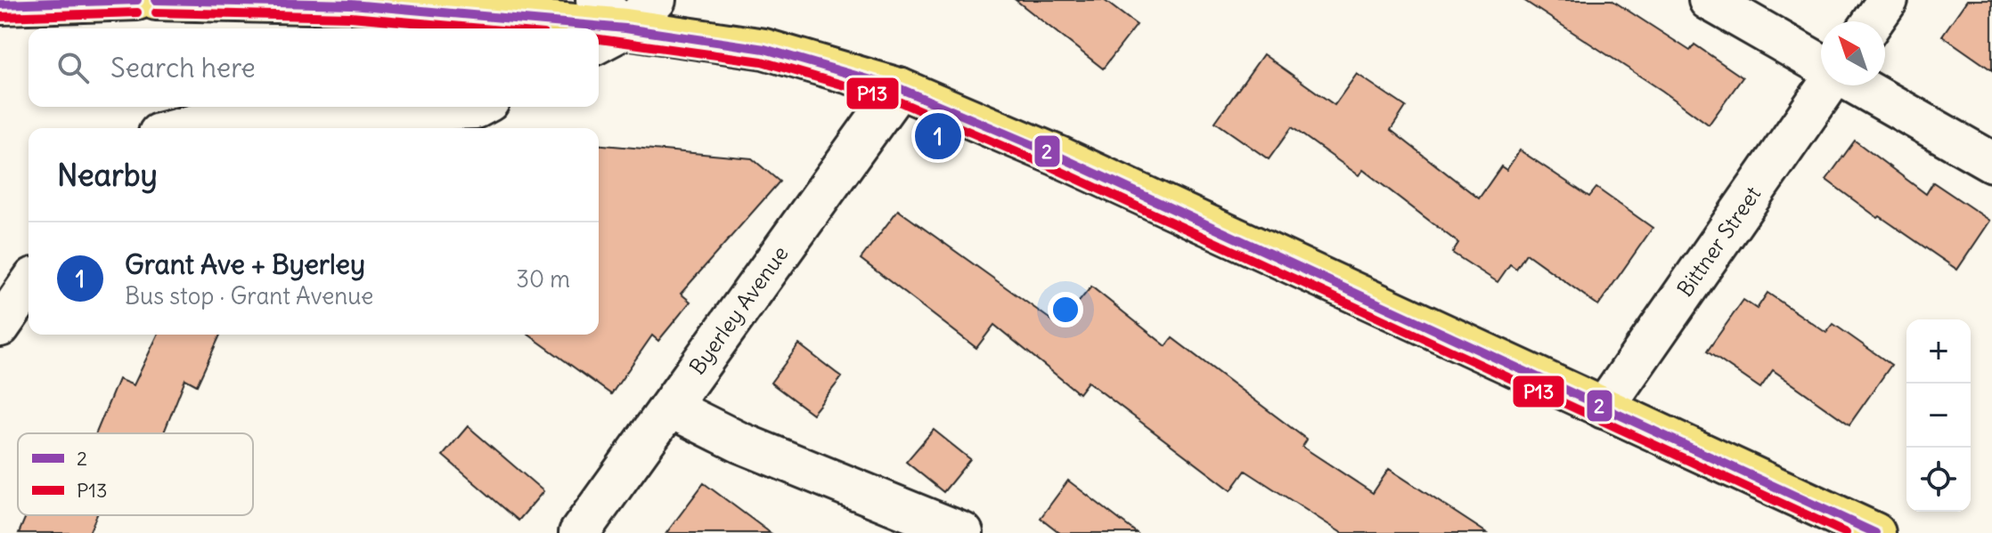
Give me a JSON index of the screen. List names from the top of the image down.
{
  "streets": {
    "street": ["Bittner Street", "Byerley Avenue"]
  },
  "lines": ["transit line 2", "transit line P13"],
  "legend": ["2", "P13"],
  "north": "top left",
  "page": {
    "search": "Search here",
    "pins": "1",
    "heading": "Nearby",
    "list": [
      {
        "mark": "1",
        "name": "Grant Ave + Byerley",
        "note": "Bus stop · Grant Avenue",
        "value": "30 m"
      }
    ],
    "map_buttons": ["+", "−"]
  }
}
